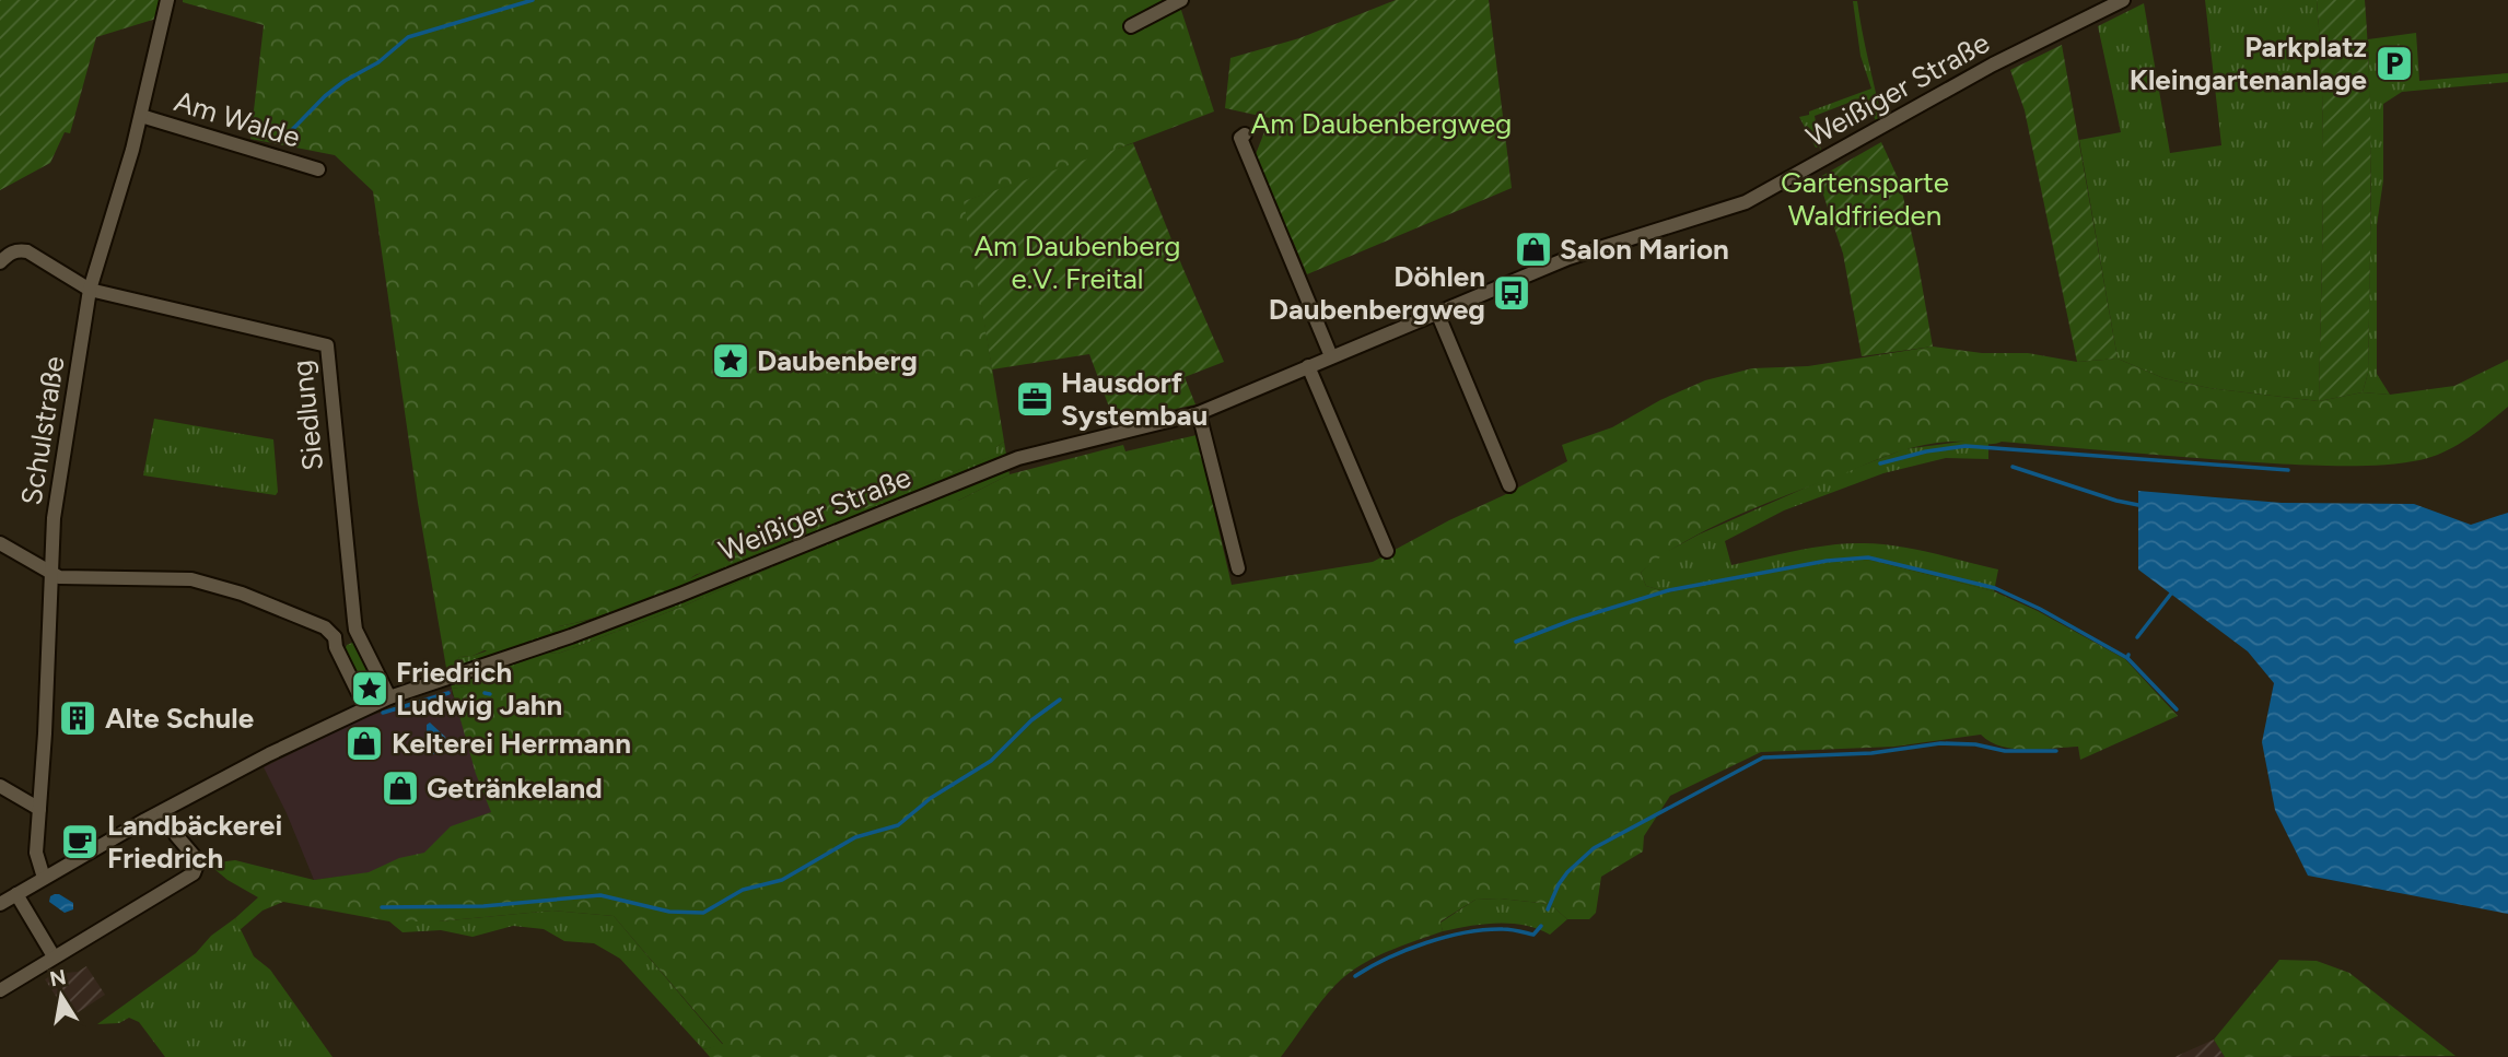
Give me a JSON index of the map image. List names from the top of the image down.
{
  "streets": {
    "street": [
      "Weißiger Straße",
      "Am Walde",
      "Siedlung",
      "Schulstraße"
    ]
  },
  "crossings": [
    ["Weißiger Straße", "Siedlung"],
    ["Weißiger Straße", "Schulstraße"],
    ["Am Walde", "Schulstraße"],
    ["Siedlung", "Schulstraße"]
  ],
  "parks": ["Am Daubenbergweg", "Gartensparte Waldfrieden", "Am Daubenberg e.V. Freital"],
  "places": {
    "parking": ["Parkplatz Kleingartenanlage"],
    "shop": ["Salon Marion", "Kelterei Herrmann", "Getränkeland"],
    "bus stop": ["Döhlen Daubenbergweg"],
    "place": ["Daubenberg", "Friedrich Ludwig Jahn"],
    "office": ["Hausdorf Systembau"],
    "building": ["Alte Schule"],
    "cafe": ["Landbäckerei Friedrich"]
  },
  "north": "top"
}
